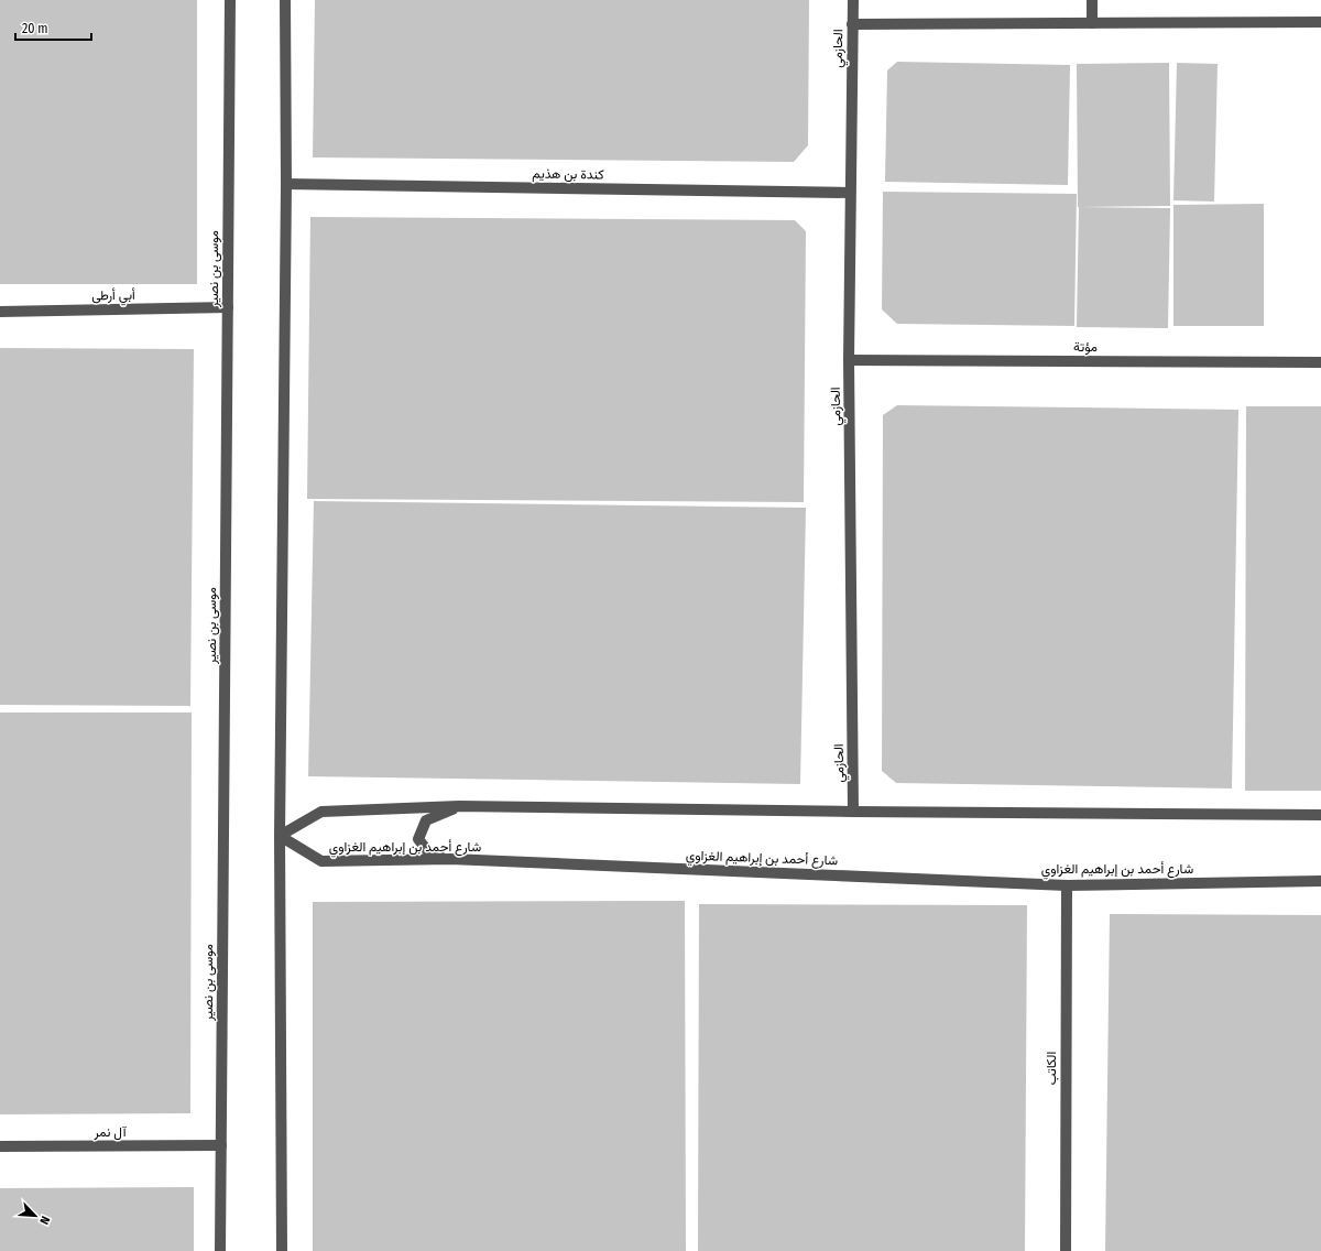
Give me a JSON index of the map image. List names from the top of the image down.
{
  "streets": {
    "street": [
      "الحازمي",
      "كندة بن هذيم",
      "موسى بن نصير",
      "أبي أرطى",
      "مؤتة",
      "شارع أحمد بن إبراهيم الغزاوي",
      "الكاتب",
      "آل نمر"
    ]
  },
  "crossings": [
    ["الحازمي", "كندة بن هذيم"],
    ["الحازمي", "مؤتة"],
    ["موسى بن نصير", "أبي أرطى"],
    ["موسى بن نصير", "آل نمر"],
    ["شارع أحمد بن إبراهيم الغزاوي", "الكاتب"]
  ],
  "scale_bar": "20 m",
  "north": "bottom right"
}
